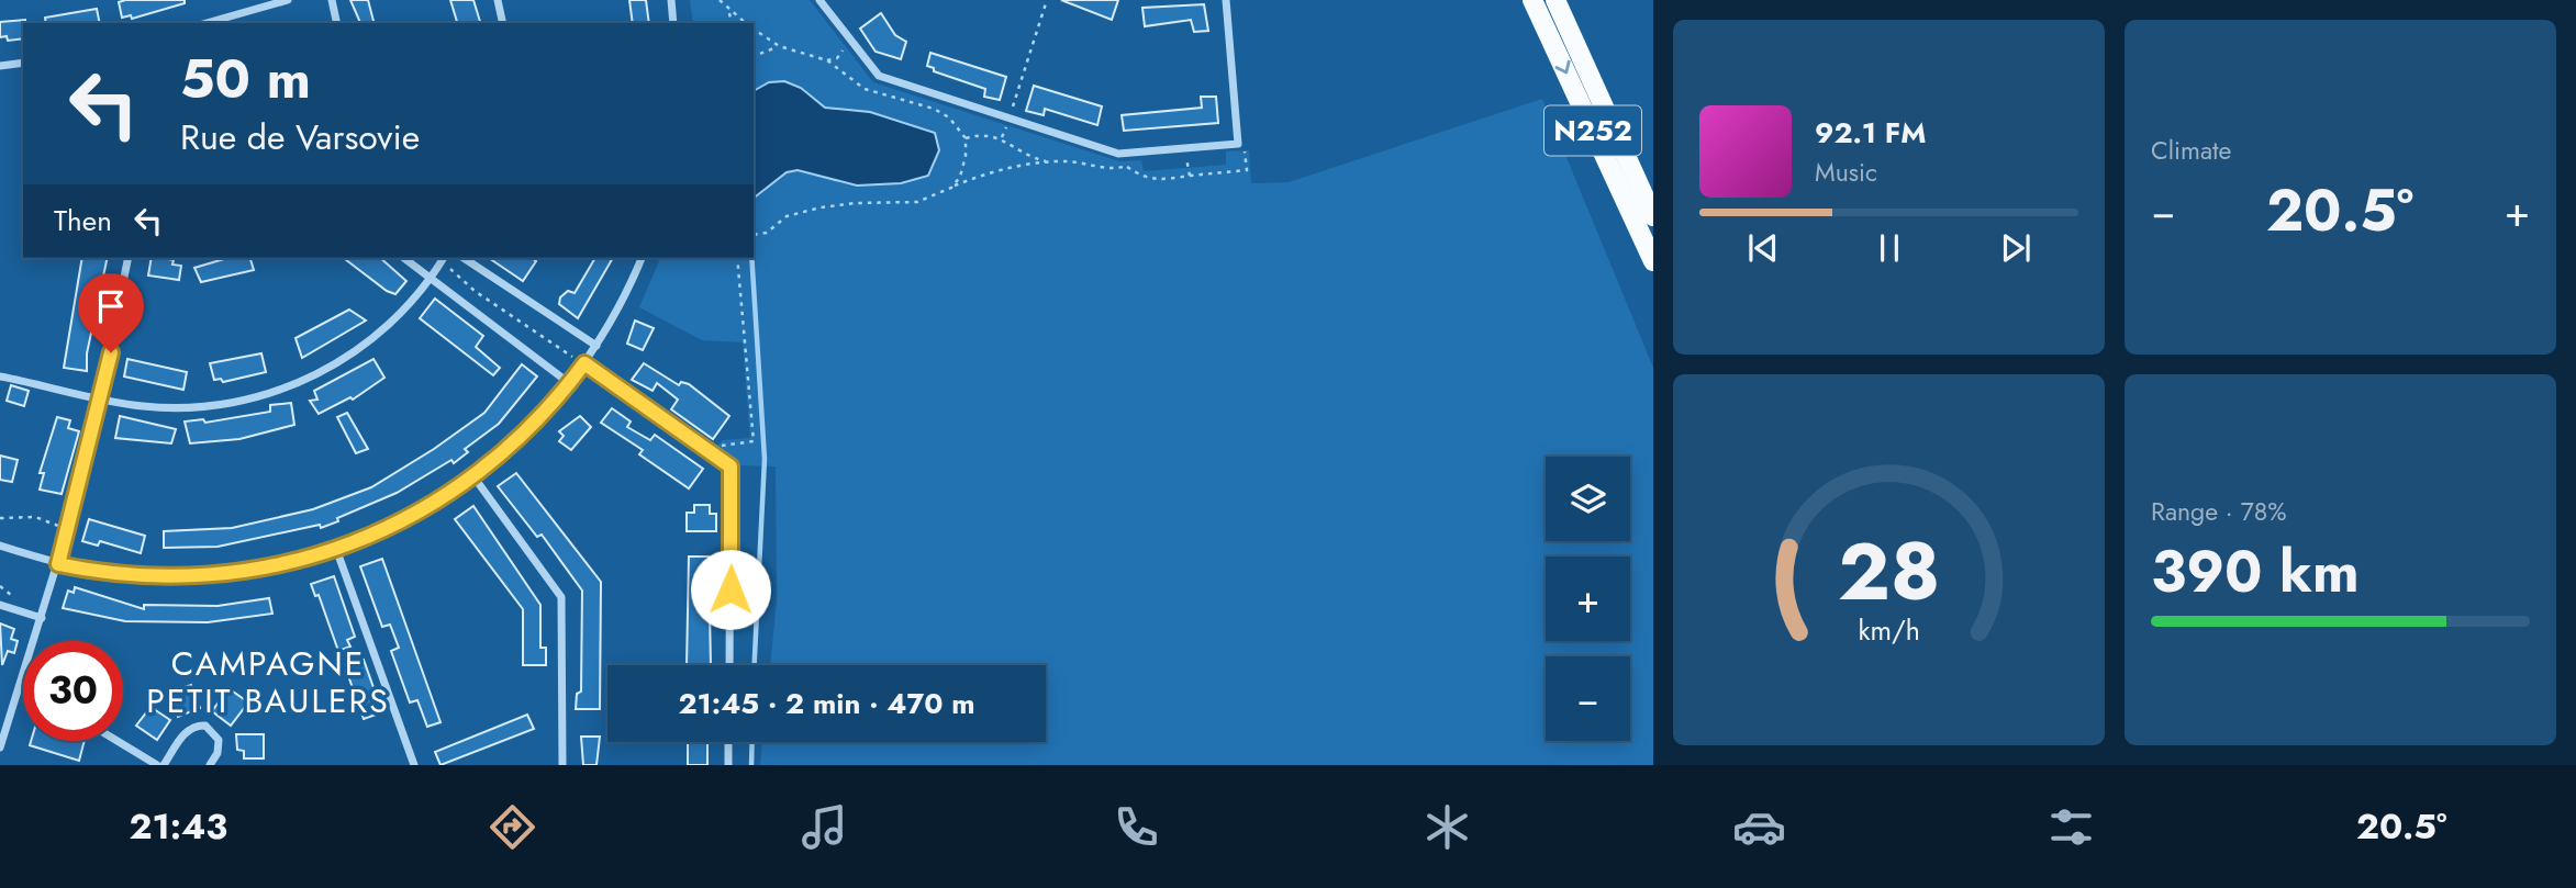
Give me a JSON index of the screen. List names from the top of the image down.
{
  "streets": {
    "main road": ["N252"]
  },
  "districts": ["CAMPAGNE PETIT BAULERS"],
  "page": {
    "tile": [
      "Climate",
      ["Range · 78%", "390 km"]
    ],
    "turn": ["50 m", "Rue de Varsovie"],
    "song": ["92.1 FM", "Music"],
    "heat": ["−", "20.5°", "+"],
    "then": "Then",
    "map_buttons": ["+", "−"],
    "limit": "30",
    "trip": "21:45 · 2 min · 470 m",
    "tabs": ["21:43", "20.5°"],
    "gauge": ["28", "km/h"]
  }
}
